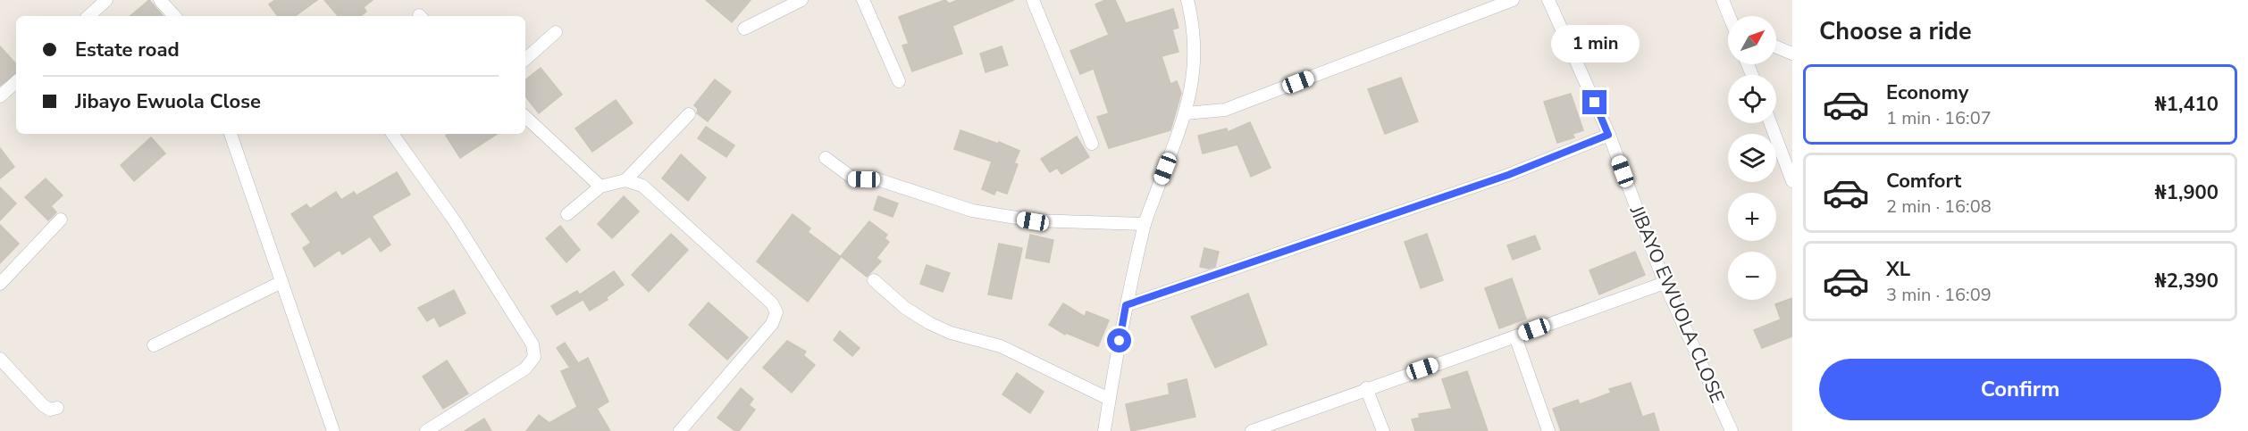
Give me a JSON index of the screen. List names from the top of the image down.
{
  "streets": {
    "street": ["JIBAYO EWUOLA CLOSE"]
  },
  "north": "top right",
  "page": {
    "heading": "Choose a ride",
    "map_buttons": ["+", "−"],
    "banner": ["Estate road", "Jibayo Ewuola Close"],
    "bubble": "1 min",
    "list": [
      {
        "name": "Economy",
        "note": "1 min · 16:07",
        "value": "₦1,410"
      },
      {
        "name": "Comfort",
        "note": "2 min · 16:08",
        "value": "₦1,900"
      },
      {
        "name": "XL",
        "note": "3 min · 16:09",
        "value": "₦2,390"
      }
    ],
    "buttons": "Confirm"
  }
}
